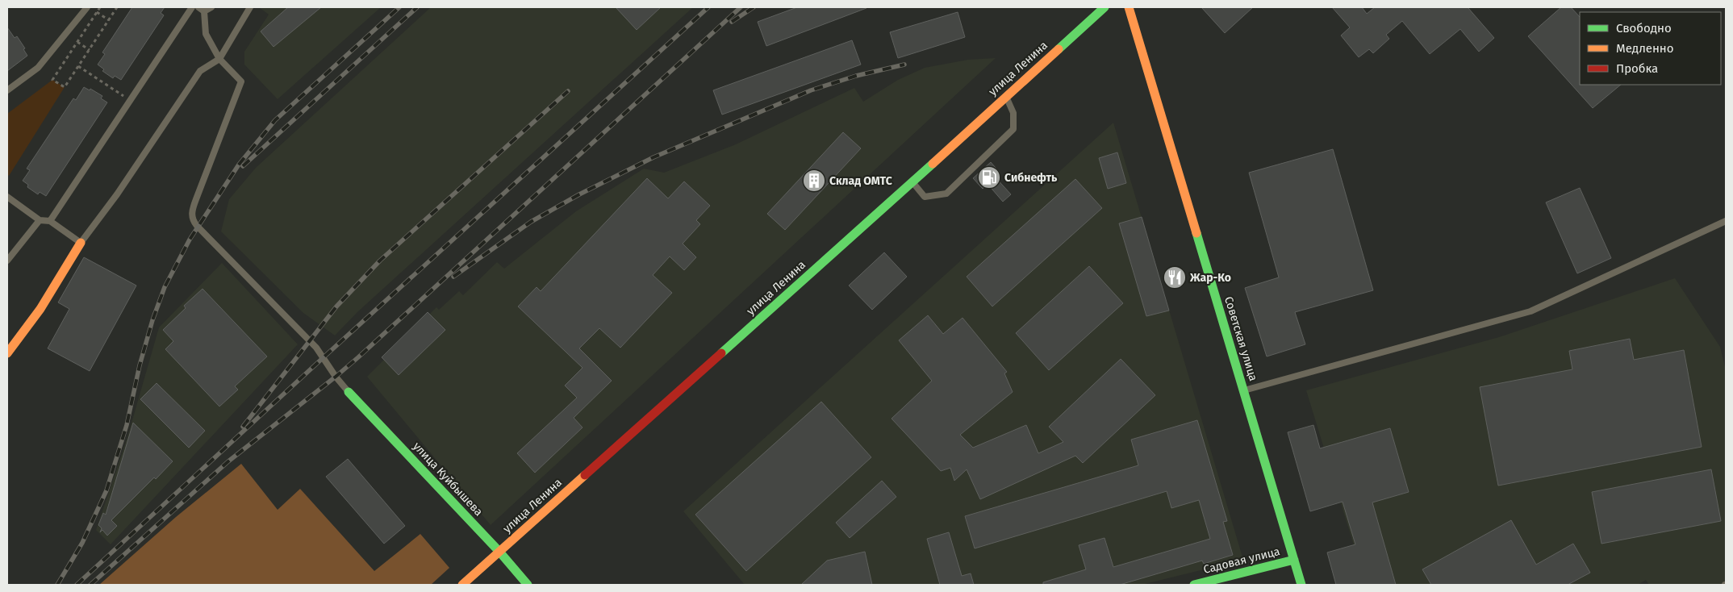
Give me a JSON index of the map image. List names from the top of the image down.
{
  "streets": {
    "street": [
      "улица Ленина",
      "Советская улица",
      "улица Куйбышева",
      "Садовая улица"
    ]
  },
  "crossings": [
    ["улица Ленина", "улица Куйбышева"],
    ["Советская улица", "Садовая улица"]
  ],
  "places": {
    "fuel station": ["Сибнефть"],
    "building": ["Склад ОМТС"],
    "restaurant": ["Жар-Ко"]
  },
  "legend": ["Свободно", "Медленно", "Пробка"]
}
